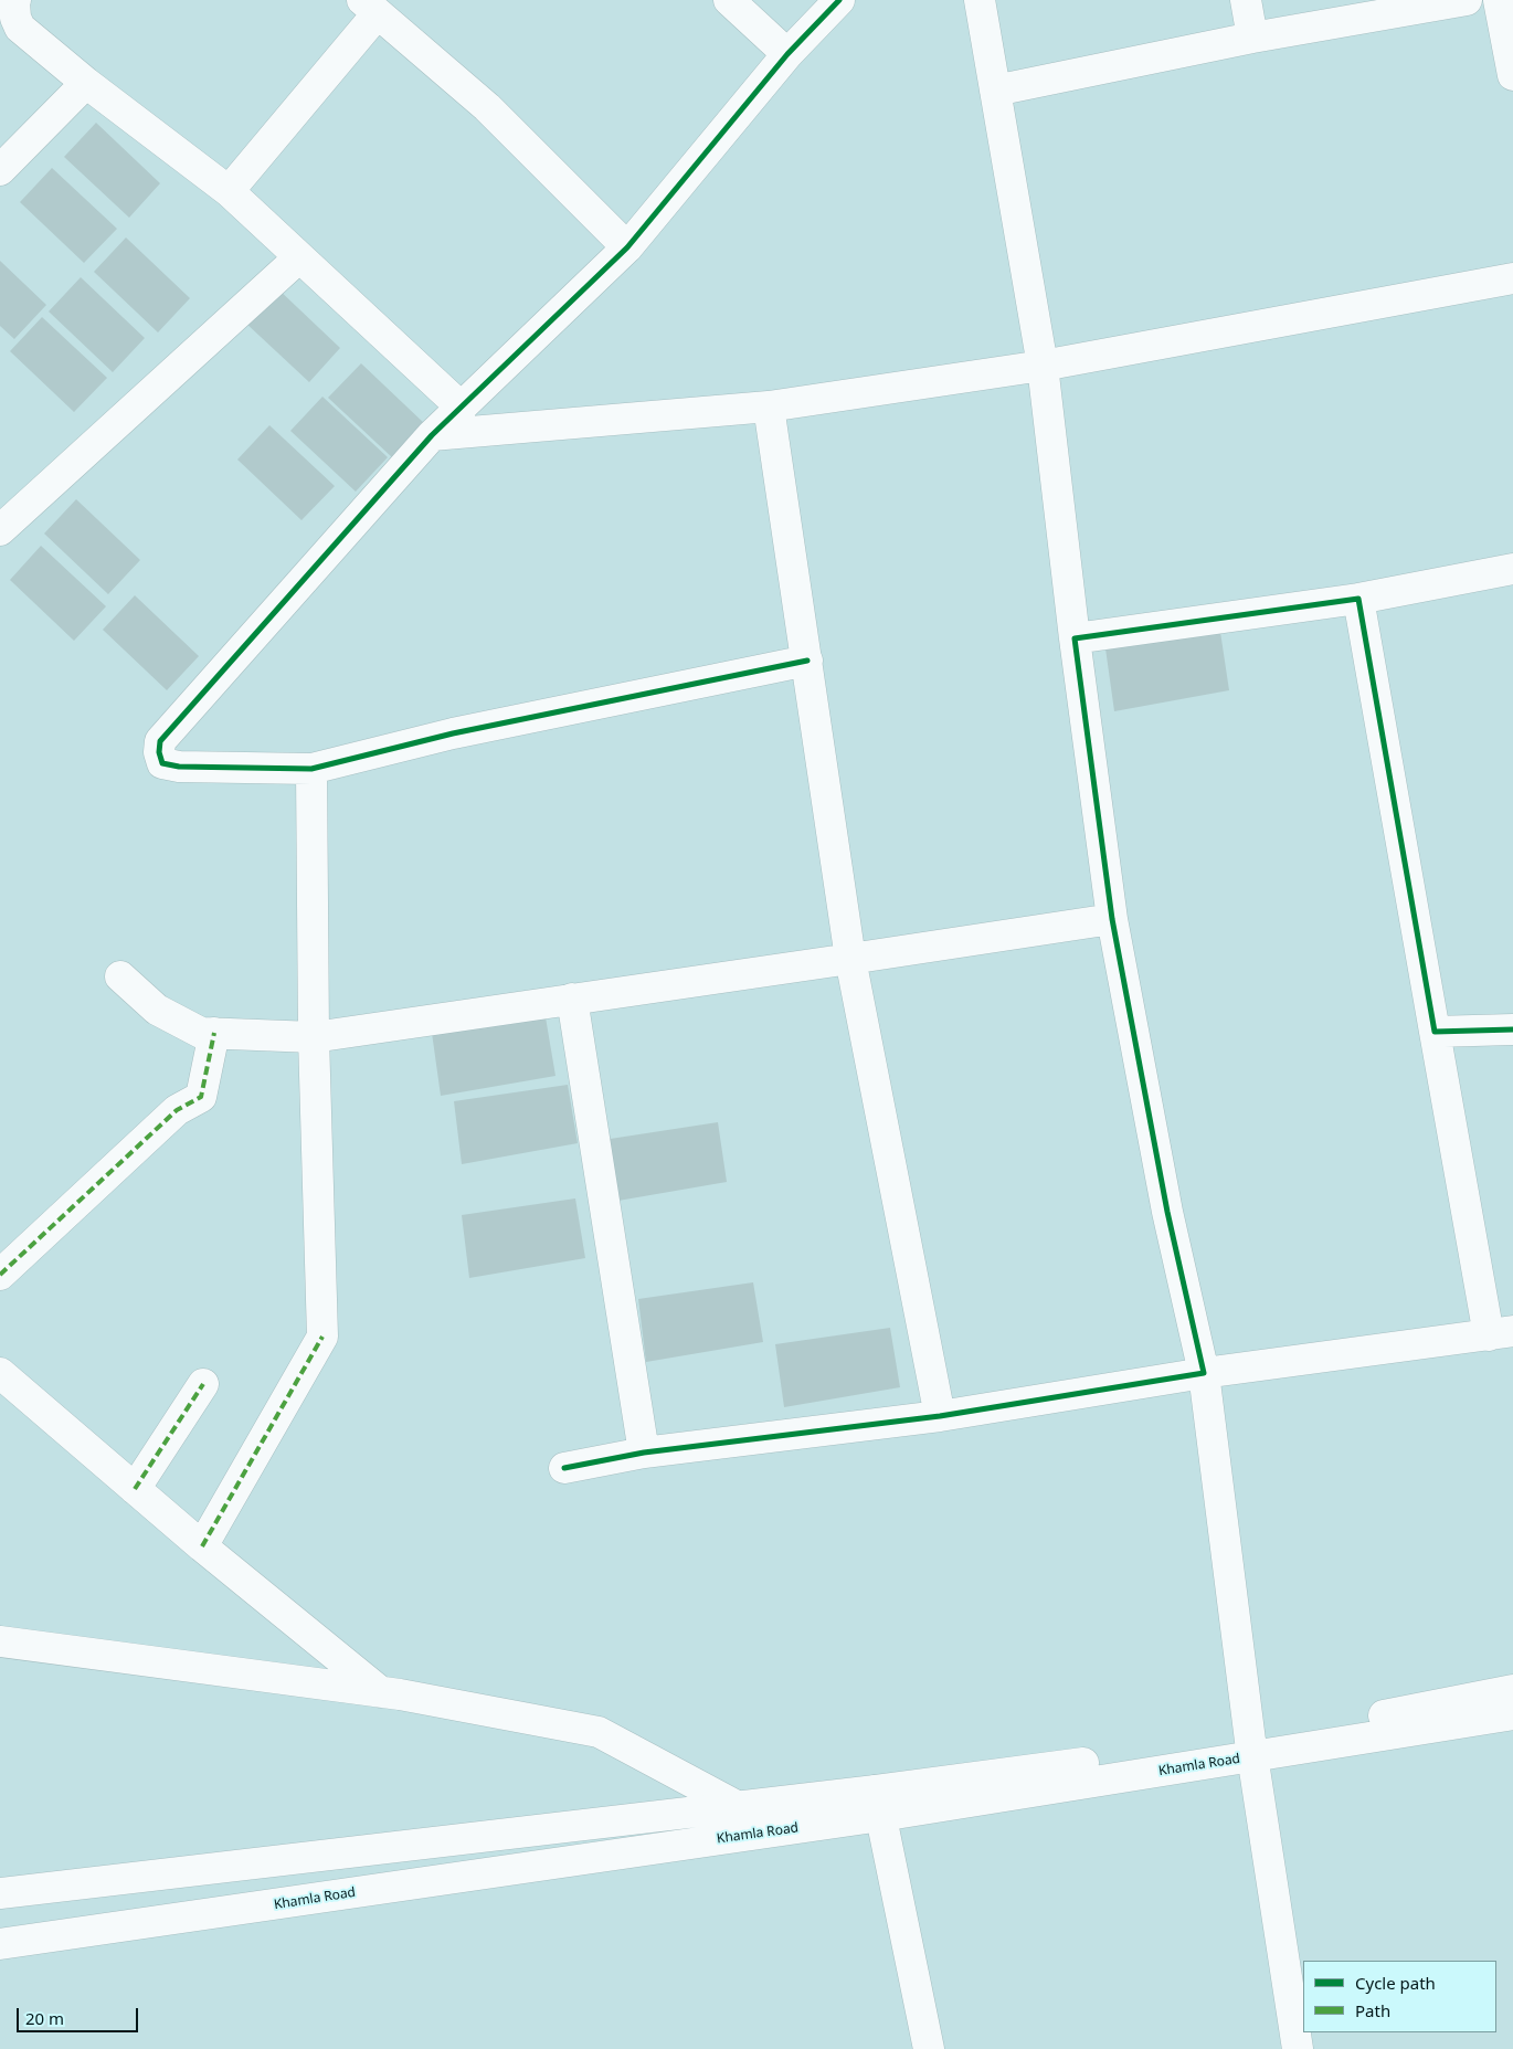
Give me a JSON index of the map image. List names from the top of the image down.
{
  "streets": {
    "street": ["Khamla Road"]
  },
  "legend": ["Cycle path", "Path"],
  "scale_bar": "20 m"
}
